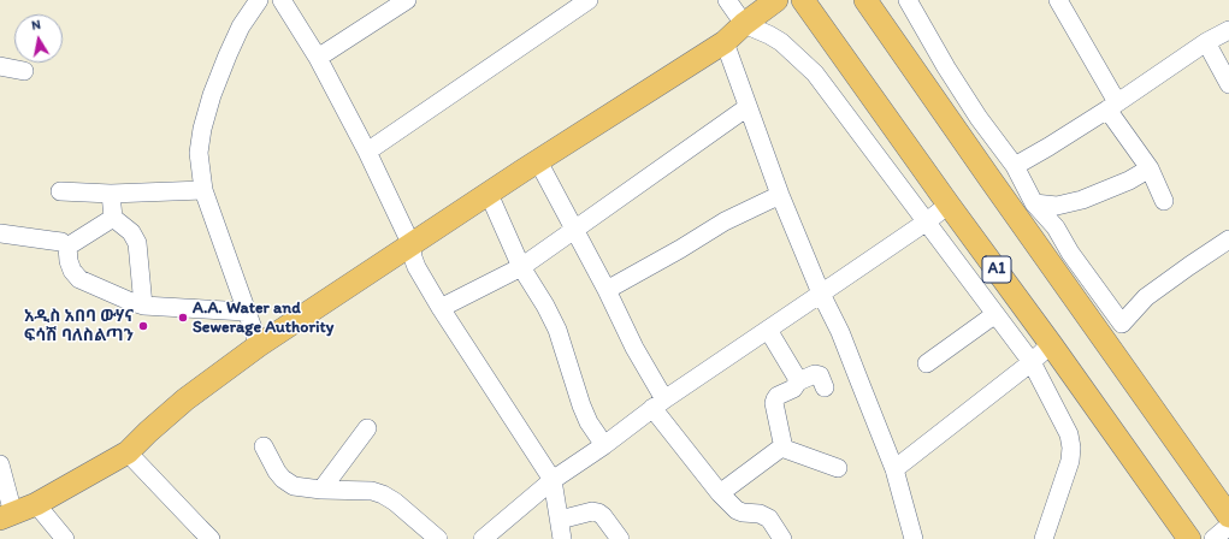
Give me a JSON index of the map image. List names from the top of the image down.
{
  "streets": {
    "main road": ["A1"]
  },
  "places": ["A.A. Water and Sewerage Authority", "አዲስ አበባ ውሃና ፍሳሽ ባለስልጣን"],
  "north": "top"
}
